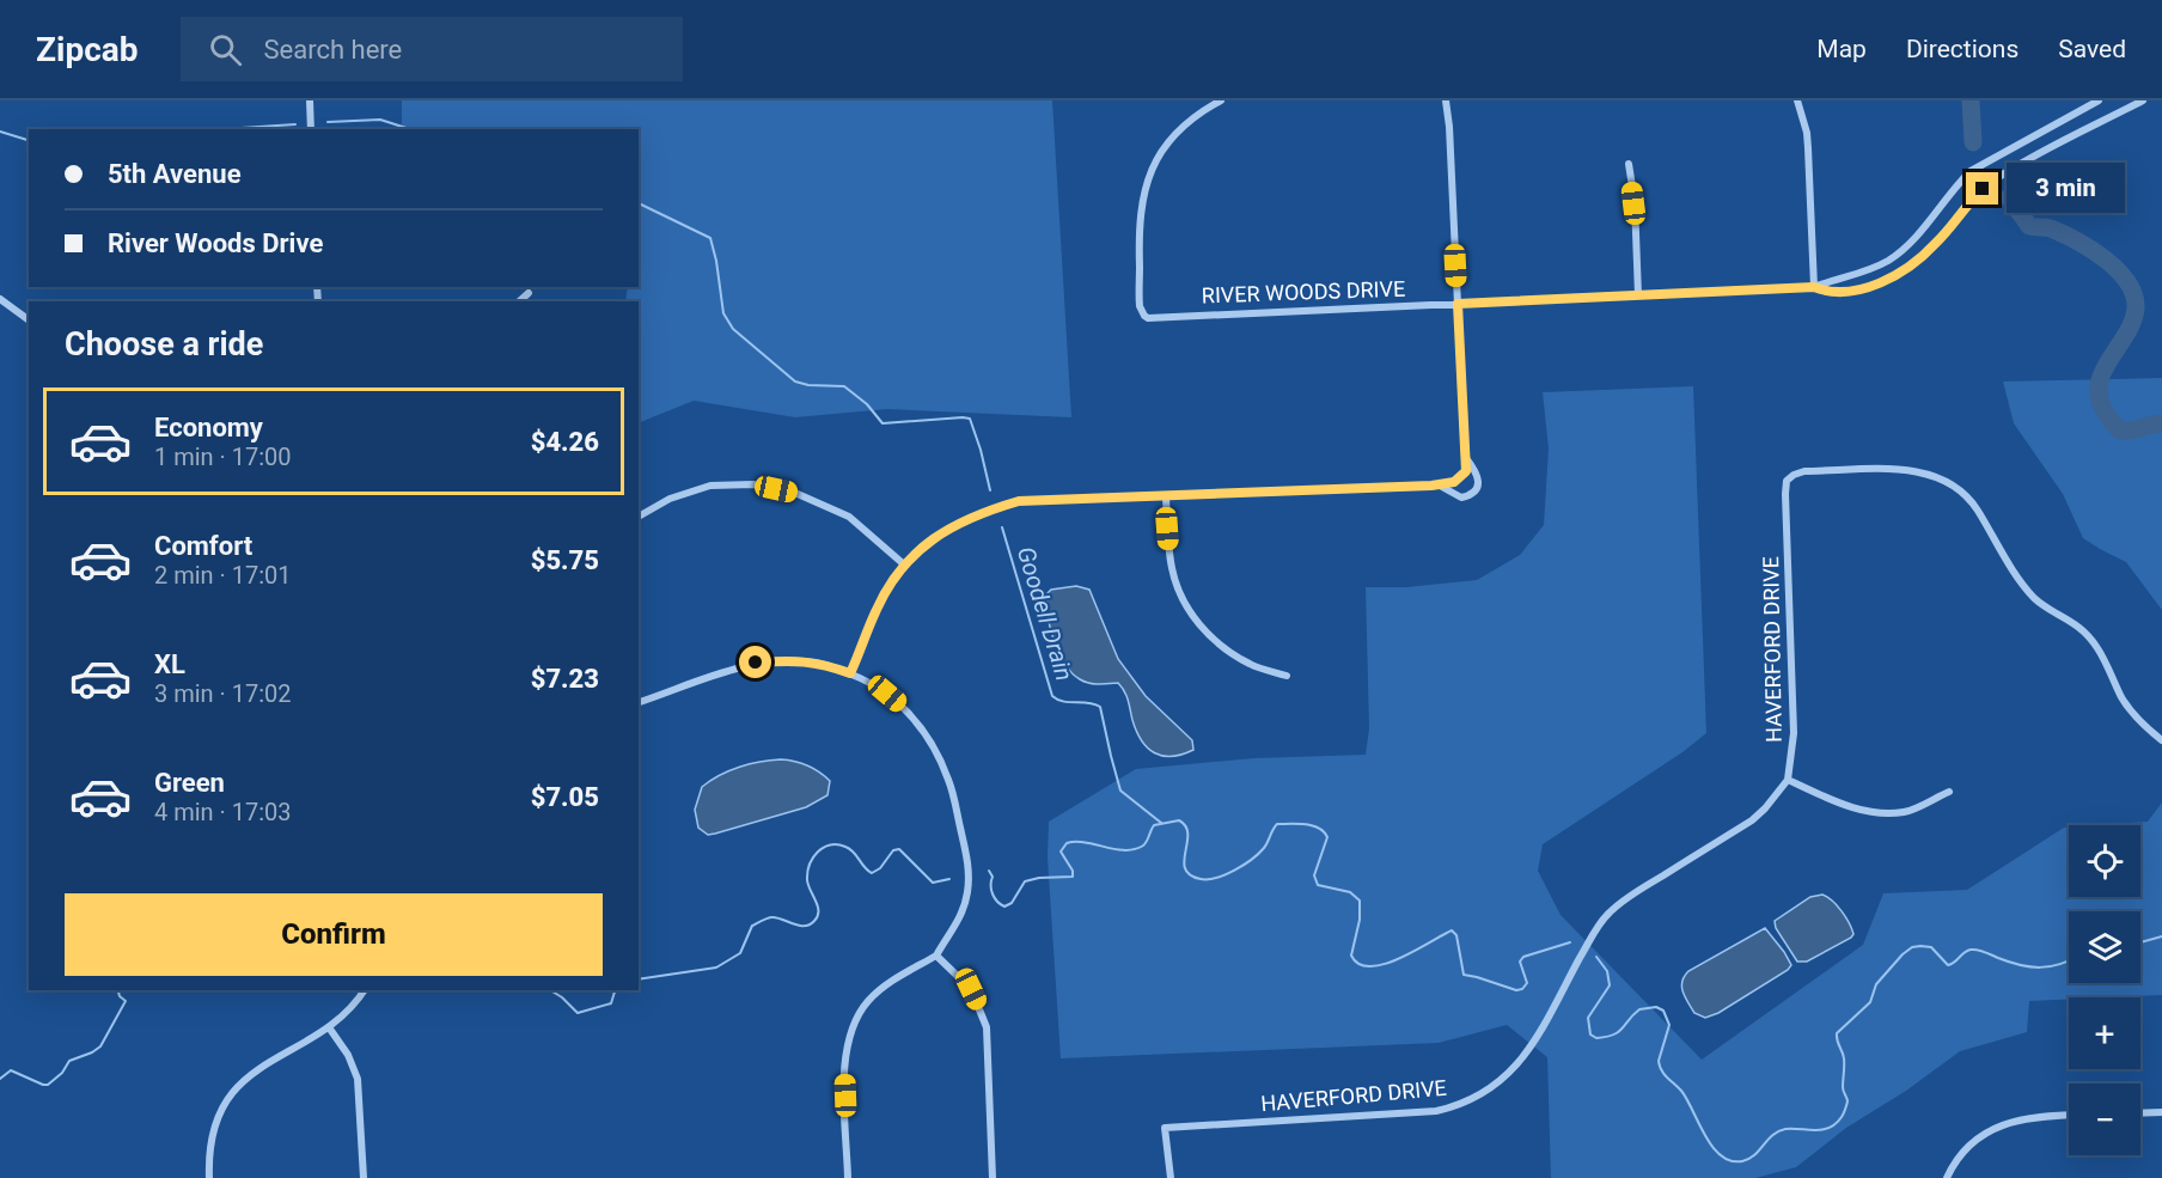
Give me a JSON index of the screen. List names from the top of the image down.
{
  "streets": {
    "street": ["RIVER WOODS DRIVE", "HAVERFORD DRIVE"]
  },
  "water": ["Goodell Drain"],
  "page": {
    "header": "Zipcab",
    "search": "Search here",
    "nav": ["Map", "Directions", "Saved"],
    "banner": ["5th Avenue", "River Woods Drive"],
    "bubble": "3 min",
    "heading": "Choose a ride",
    "list": [
      {
        "name": "Economy",
        "note": "1 min · 17:00",
        "value": "$4.26"
      },
      {
        "name": "Comfort",
        "note": "2 min · 17:01",
        "value": "$5.75"
      },
      {
        "name": "XL",
        "note": "3 min · 17:02",
        "value": "$7.23"
      },
      {
        "name": "Green",
        "note": "4 min · 17:03",
        "value": "$7.05"
      }
    ],
    "map_buttons": ["+", "−"],
    "buttons": "Confirm"
  }
}
